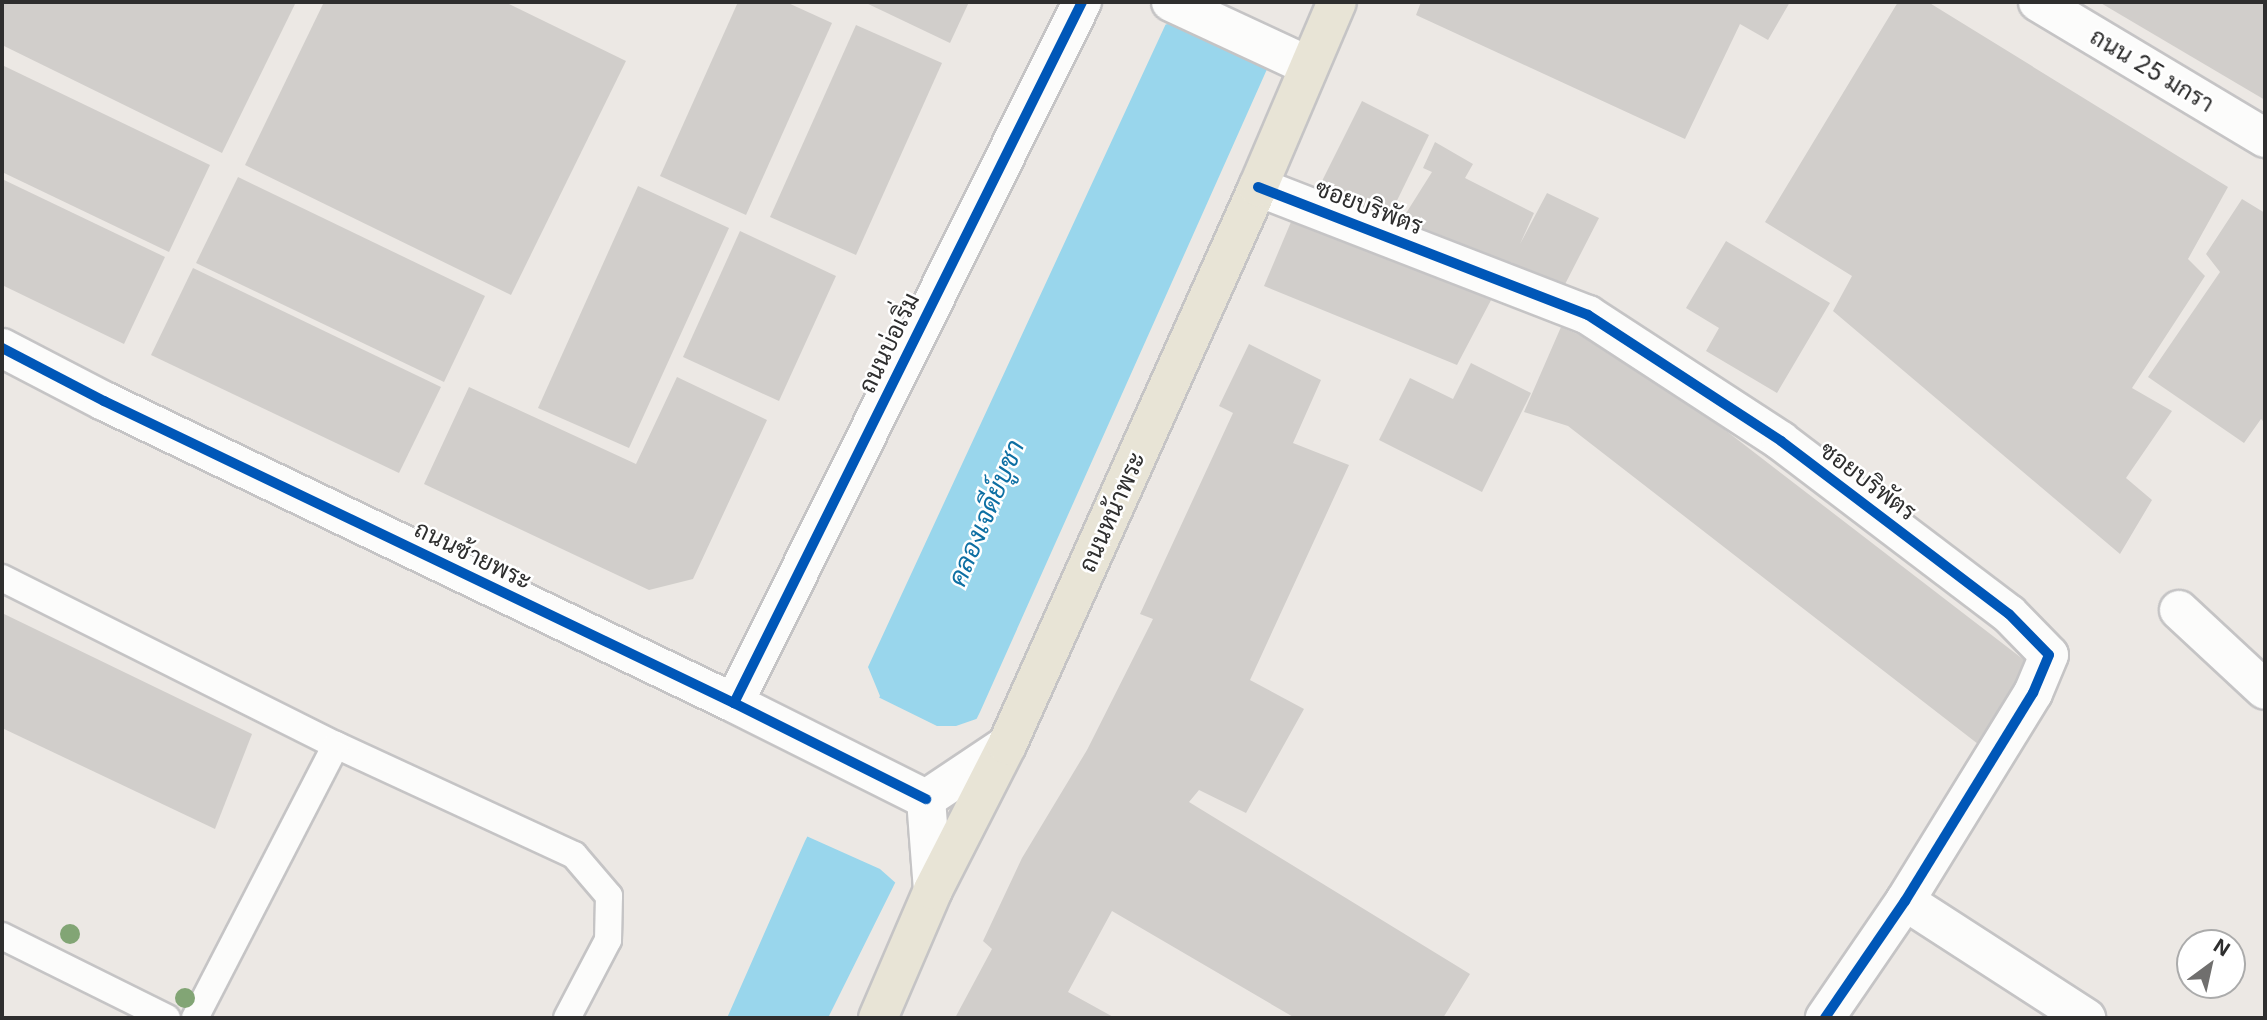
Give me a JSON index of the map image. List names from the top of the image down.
{
  "streets": {
    "main road": ["ถนนหน้าพระ"],
    "street": [
      "ถนน 25 มกรา",
      "ซอยบริพัตร",
      "ถนนบ่อเริ่ม",
      "ถนนซ้ายพระ"
    ]
  },
  "crossings": [
    ["ซอยบริพัตร", "ถนนหน้าพระ"],
    ["ถนนบ่อเริ่ม", "ถนนซ้ายพระ"]
  ],
  "water": ["คลองเจดีย์บูชา"],
  "north": "top right"
}
